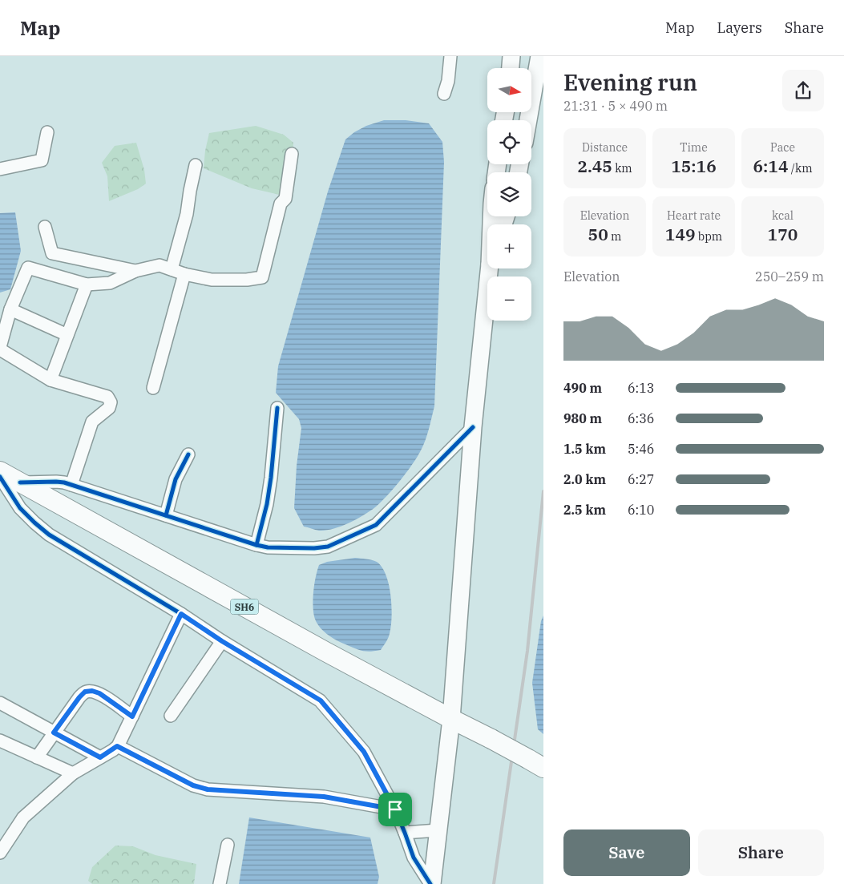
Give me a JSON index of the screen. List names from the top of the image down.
{
  "streets": {
    "main road": ["SH6"]
  },
  "north": "right",
  "page": {
    "header": "Map",
    "nav": ["Map", "Layers", "Share"],
    "heading": ["Evening run", "21:31 · 5 × 490 m"],
    "map_buttons": ["+", "−"],
    "stats": [
      ["Distance", "2.45 km"],
      ["Time", "15:16"],
      ["Pace", "6:14 /km"],
      ["Elevation", "50 m"],
      ["Heart rate", "149 bpm"],
      ["kcal", "170"]
    ],
    "chart": ["Elevation", "250–259 m"],
    "list": [
      {
        "name": "490 m",
        "note": "6:13"
      },
      {
        "name": "980 m",
        "note": "6:36"
      },
      {
        "name": "1.5 km",
        "note": "5:46"
      },
      {
        "name": "2.0 km",
        "note": "6:27"
      },
      {
        "name": "2.5 km",
        "note": "6:10"
      }
    ],
    "buttons": ["Save", "Share"]
  }
}
